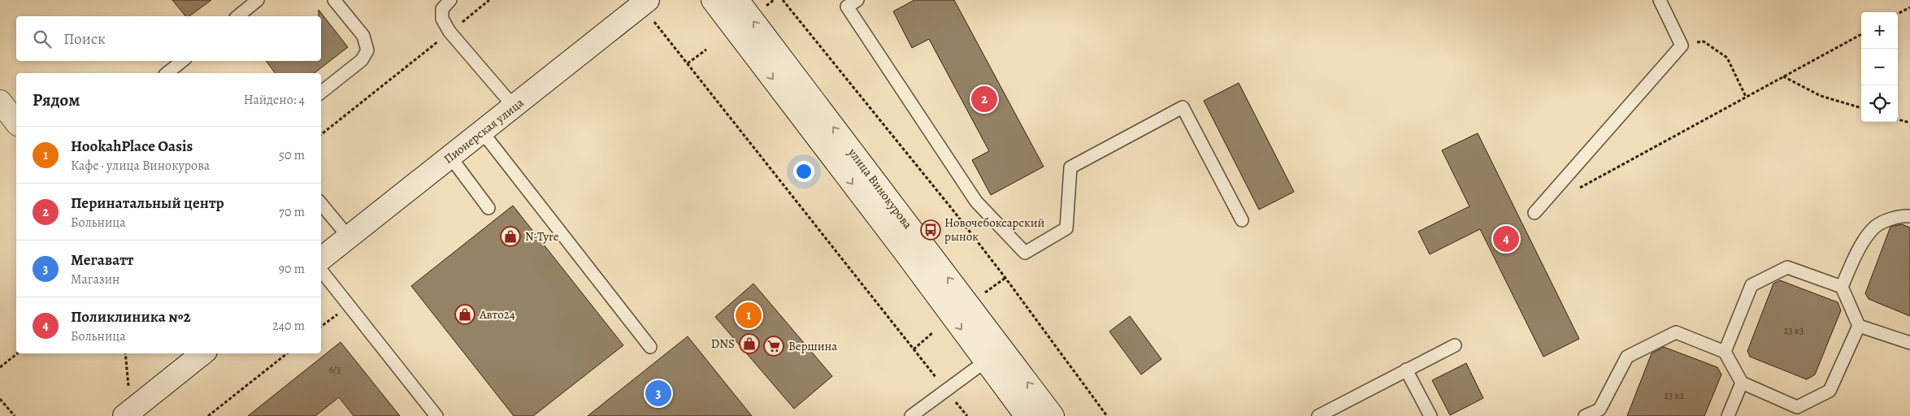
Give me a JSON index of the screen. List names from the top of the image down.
{
  "streets": {
    "main road": ["Пионерская улица", "улица Винокурова"]
  },
  "places": {
    "bus stop": ["Новочебоксарский рынок"],
    "shop": ["N-Tyre", "Авто24", "DNS"],
    "supermarket": ["Вершина"]
  },
  "house_numbers": ["23 к3", "6/3", "23 к2"],
  "page": {
    "map_buttons": ["+", "−"],
    "search": "Поиск",
    "heading": ["Рядом", "Найдено: 4"],
    "pins": [
      "2",
      "4",
      "1",
      "3"
    ],
    "list": [
      {
        "mark": "1",
        "name": "HookahPlace Oasis",
        "note": "Кафе · улица Винокурова",
        "value": "50 m"
      },
      {
        "mark": "2",
        "name": "Перинатальный центр",
        "note": "Больница",
        "value": "70 m"
      },
      {
        "mark": "3",
        "name": "Мегаватт",
        "note": "Магазин",
        "value": "90 m"
      },
      {
        "mark": "4",
        "name": "Поликлиника №2",
        "note": "Больница",
        "value": "240 m"
      }
    ]
  }
}
